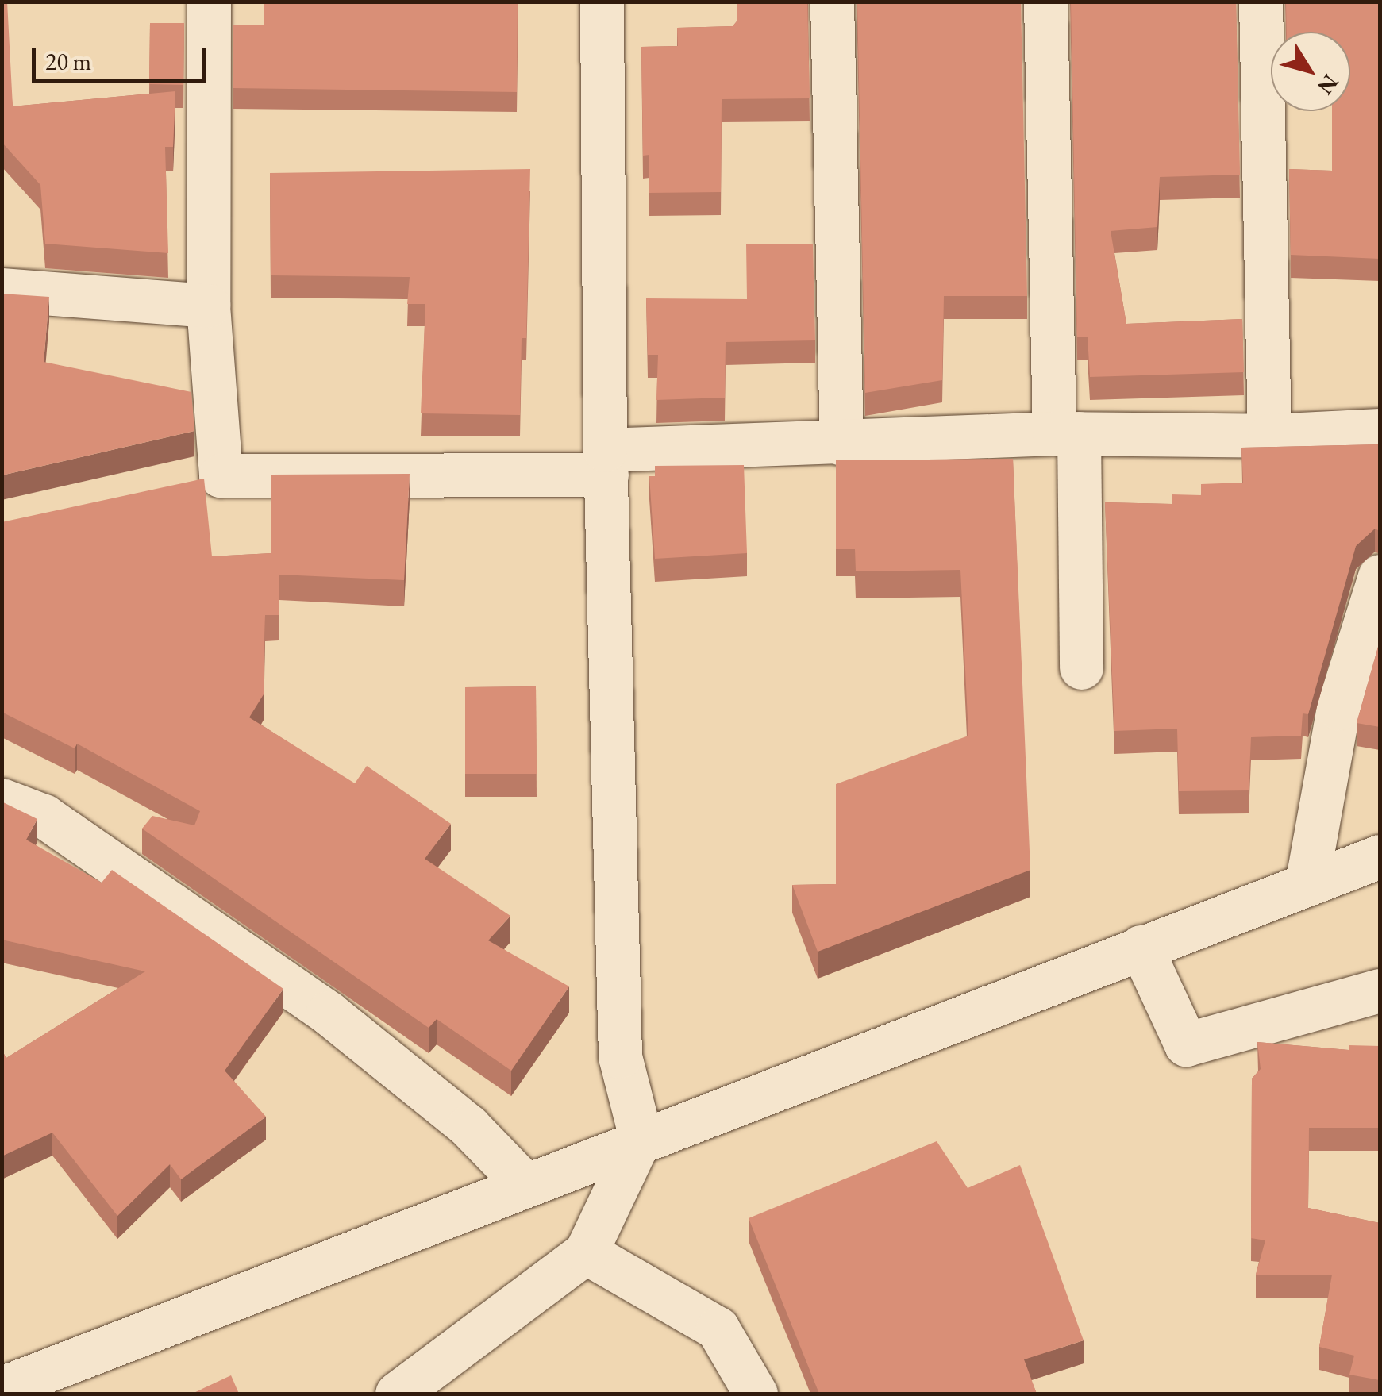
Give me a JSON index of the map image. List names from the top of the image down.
{
  "scale_bar": "20 m",
  "north": "bottom right"
}
